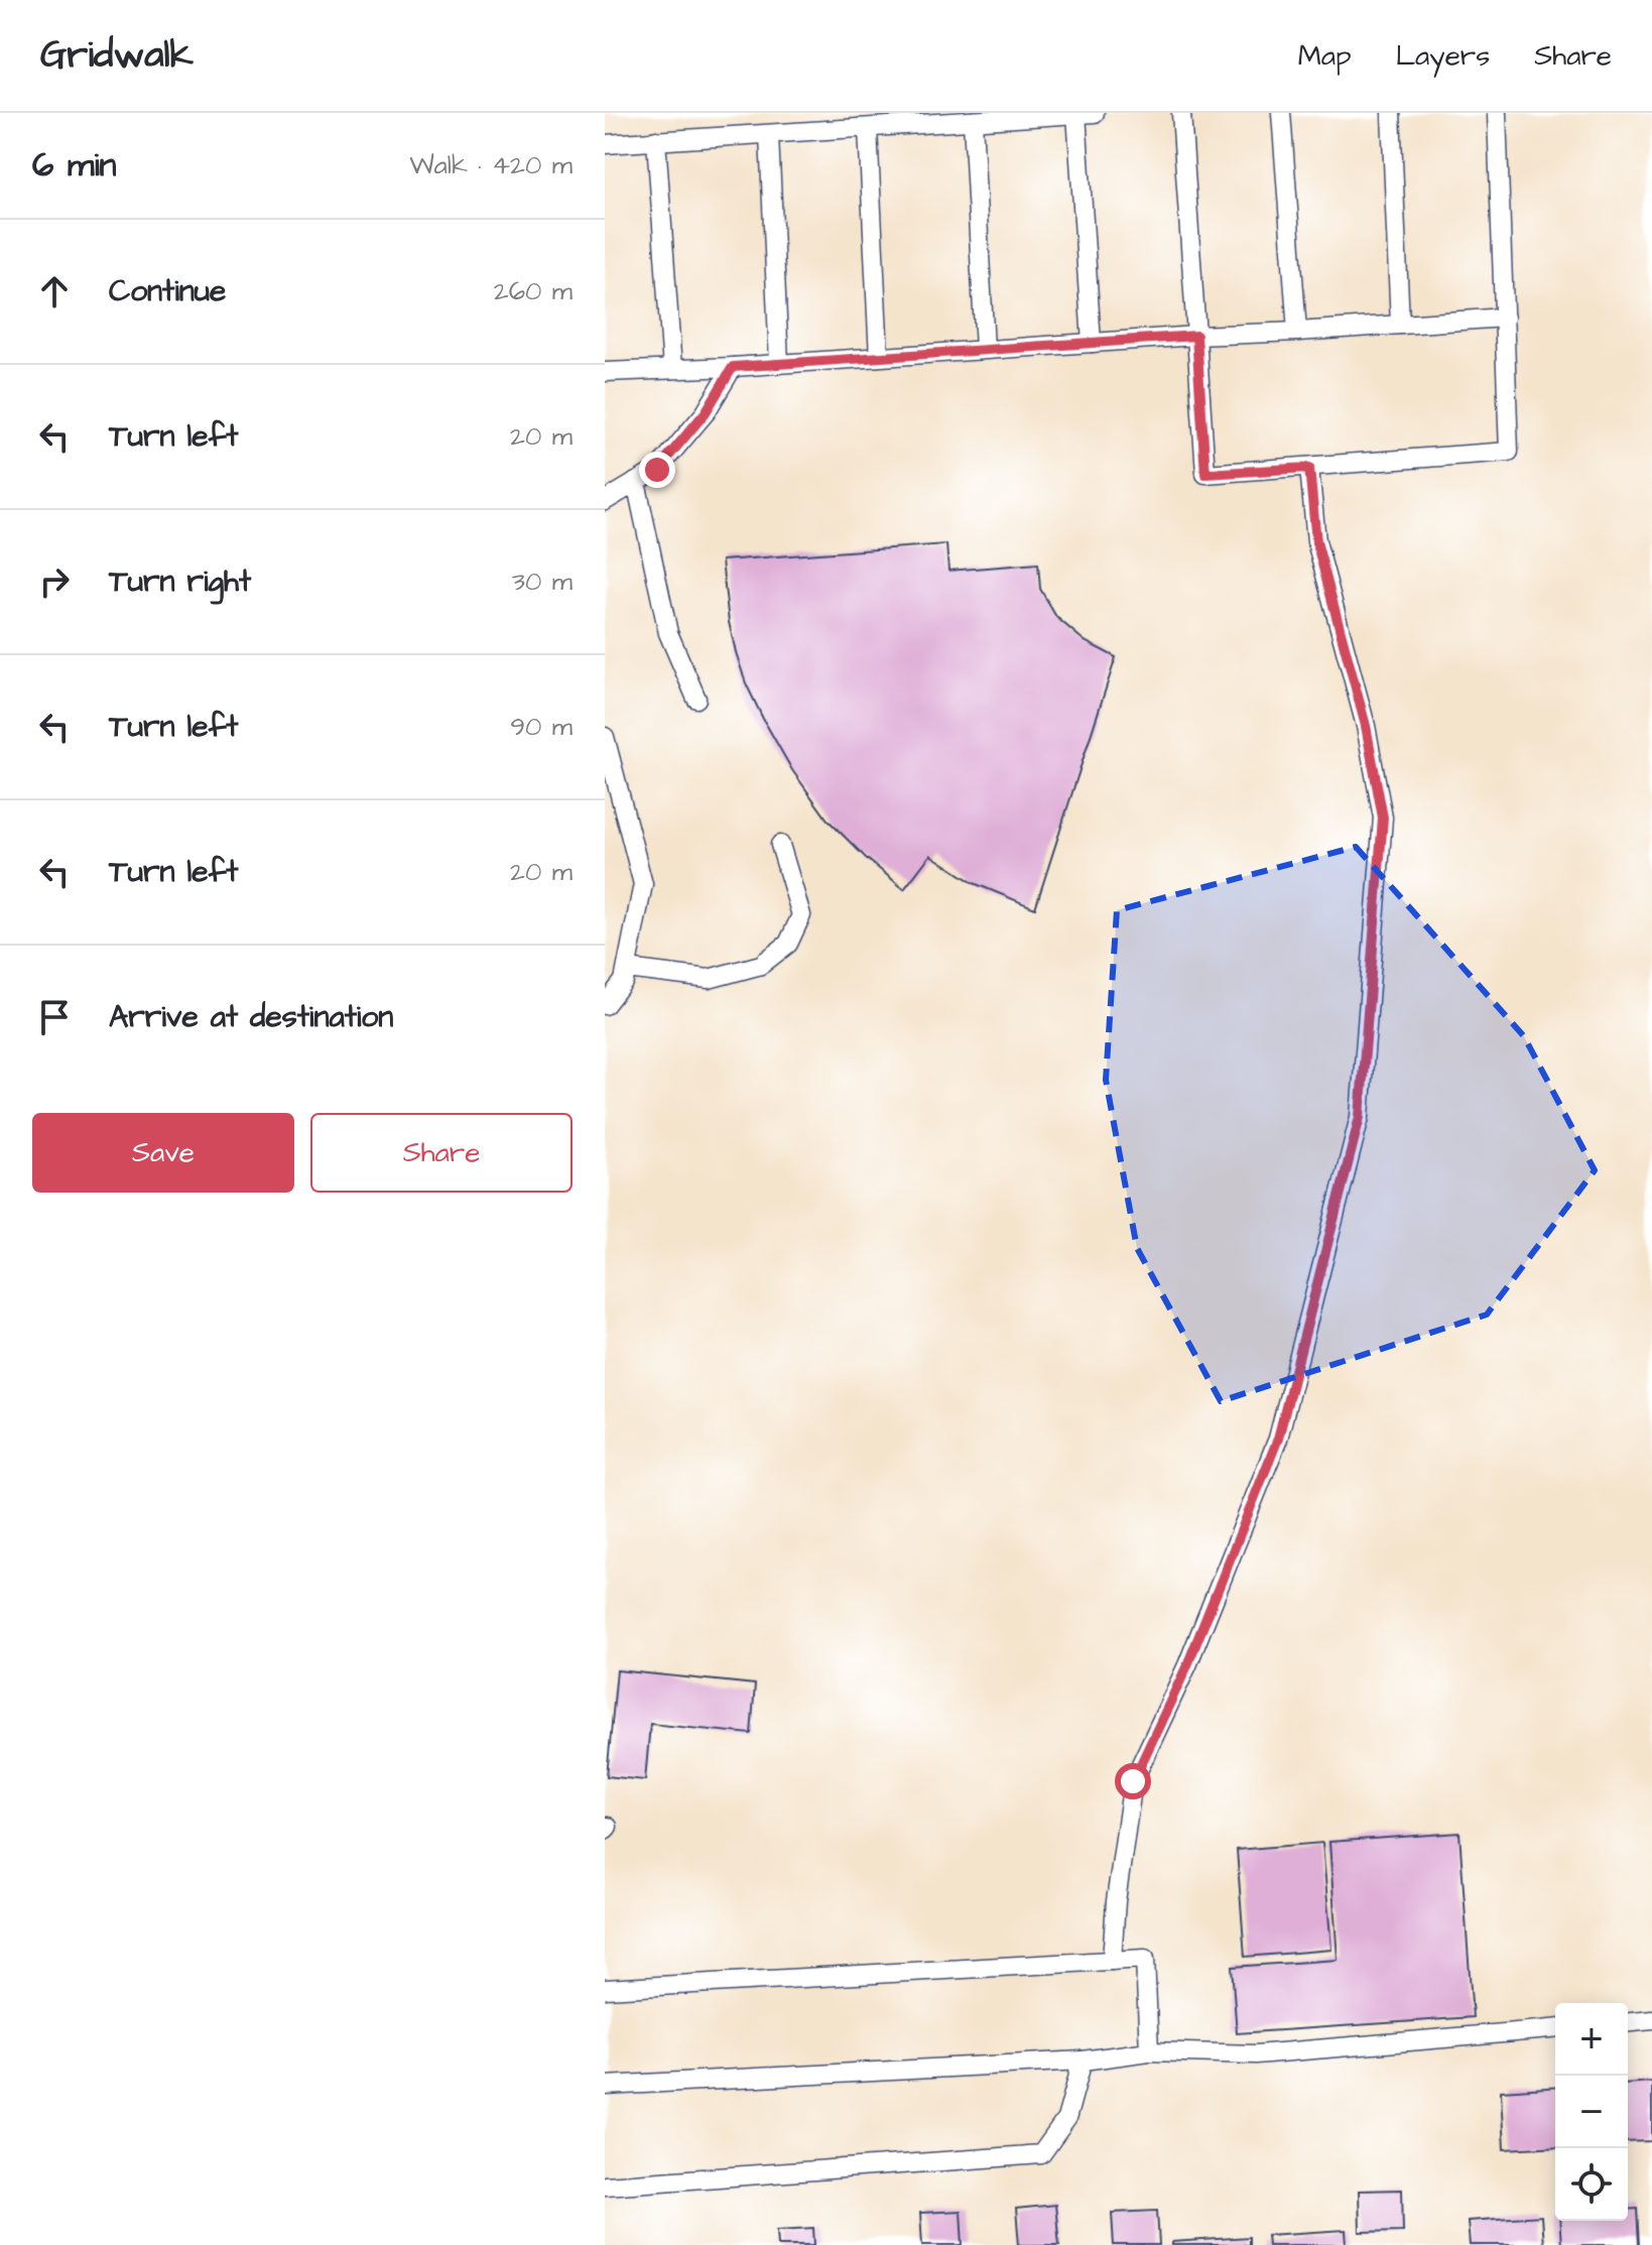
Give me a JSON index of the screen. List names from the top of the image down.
{
  "page": {
    "header": "Gridwalk",
    "nav": ["Map", "Layers", "Share"],
    "heading": ["6 min", "Walk · 420 m"],
    "list": [
      ["Continue", "260 m"],
      ["Turn left", "20 m"],
      ["Turn right", "30 m"],
      ["Turn left", "90 m"],
      ["Turn left", "20 m"],
      "Arrive at destination"
    ],
    "buttons": ["Save", "Share"],
    "map_buttons": ["+", "−"]
  }
}
